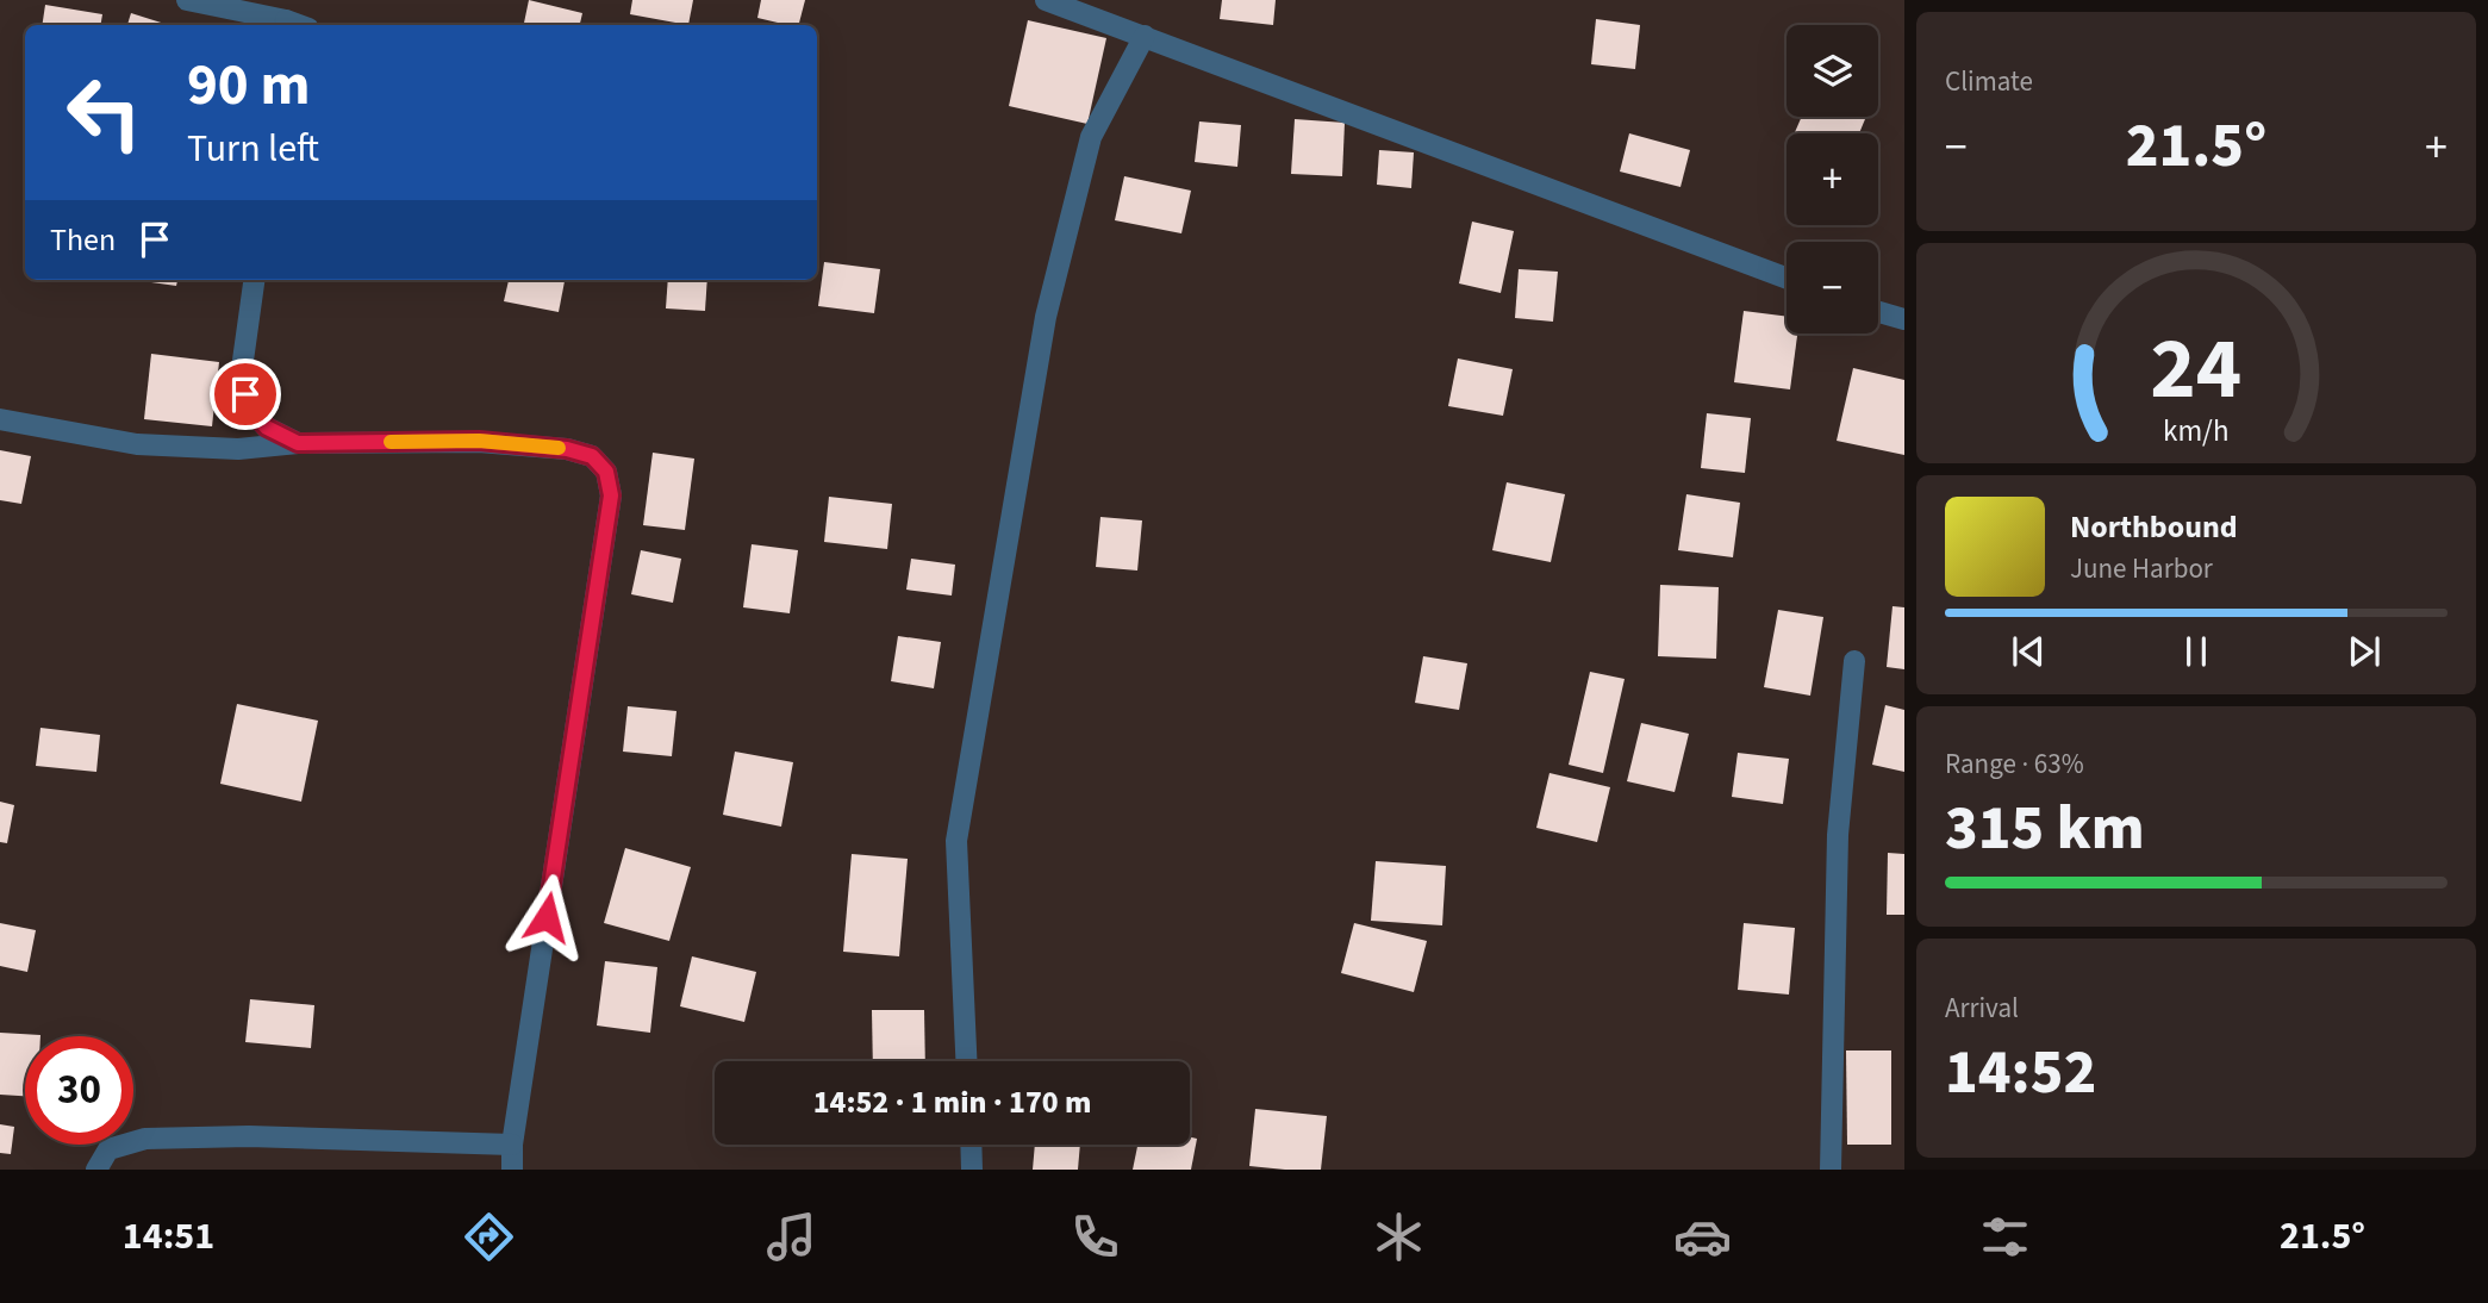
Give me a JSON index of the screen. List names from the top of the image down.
{
  "page": {
    "tile": [
      "Climate",
      ["Range · 63%", "315 km"],
      ["Arrival", "14:52"]
    ],
    "map_buttons": ["+", "−"],
    "turn": ["90 m", "Turn left"],
    "heat": ["−", "21.5°", "+"],
    "then": "Then",
    "song": ["Northbound", "June Harbor"],
    "limit": "30",
    "trip": "14:52 · 1 min · 170 m",
    "tabs": ["14:51", "21.5°"],
    "gauge": ["24", "km/h"]
  }
}
